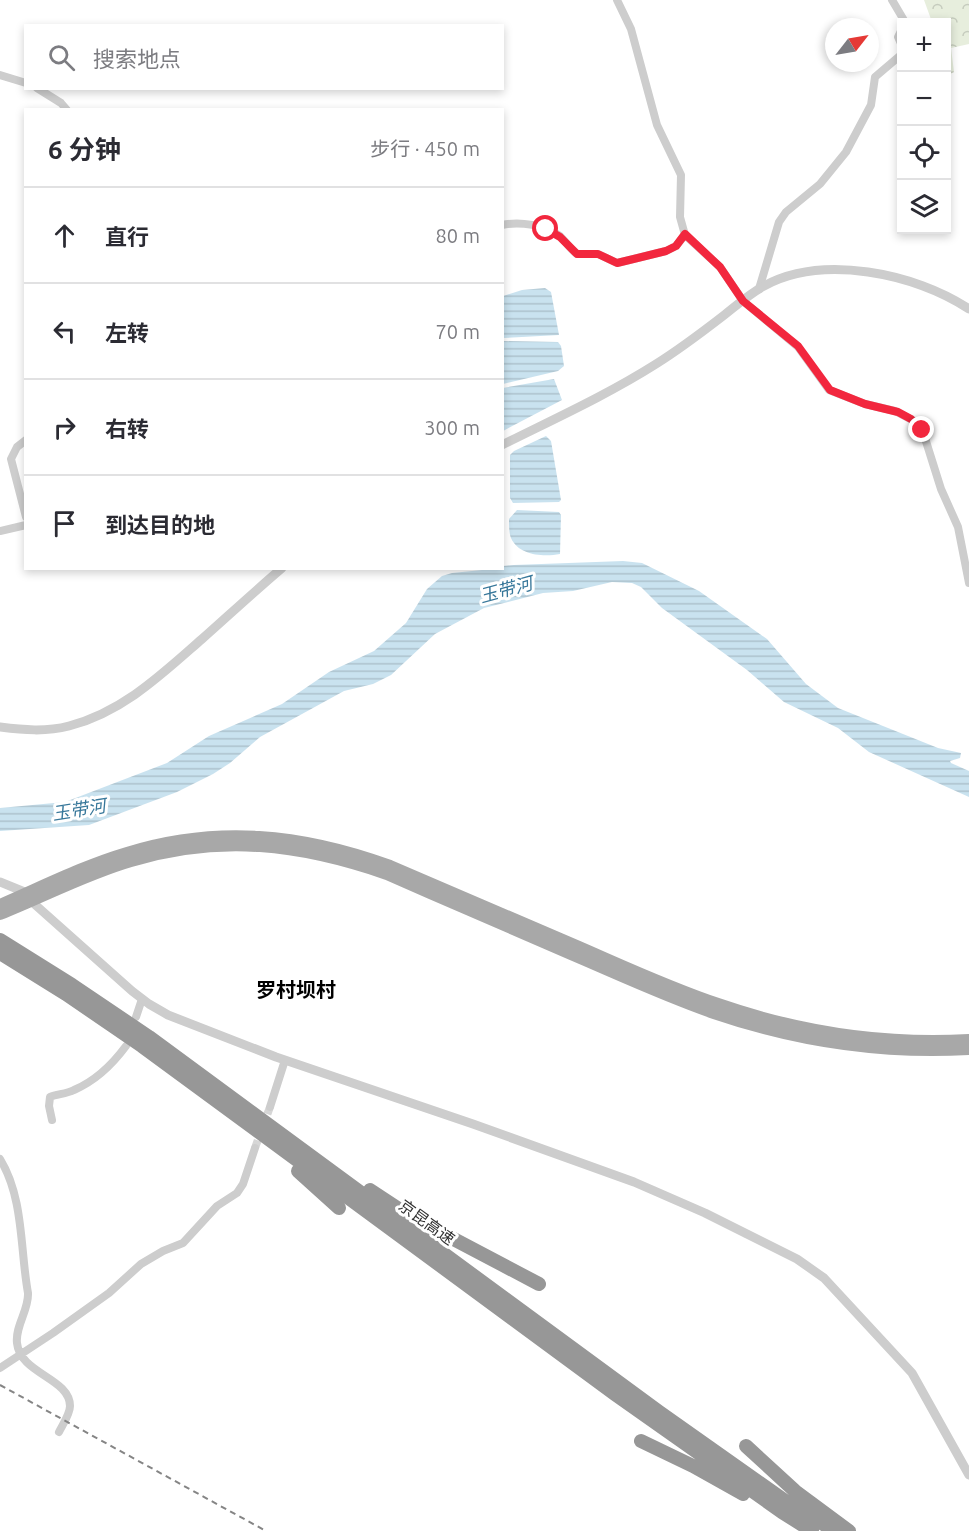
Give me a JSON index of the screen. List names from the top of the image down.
{
  "streets": {
    "highway": ["京昆高速"]
  },
  "districts": ["罗村坝村"],
  "water": ["玉带河"],
  "north": "top right",
  "page": {
    "map_buttons": ["+", "−"],
    "search": "搜索地点",
    "heading": ["6 分钟", "步行 · 450 m"],
    "list": [
      ["直行", "80 m"],
      ["左转", "70 m"],
      ["右转", "300 m"],
      "到达目的地"
    ]
  }
}
